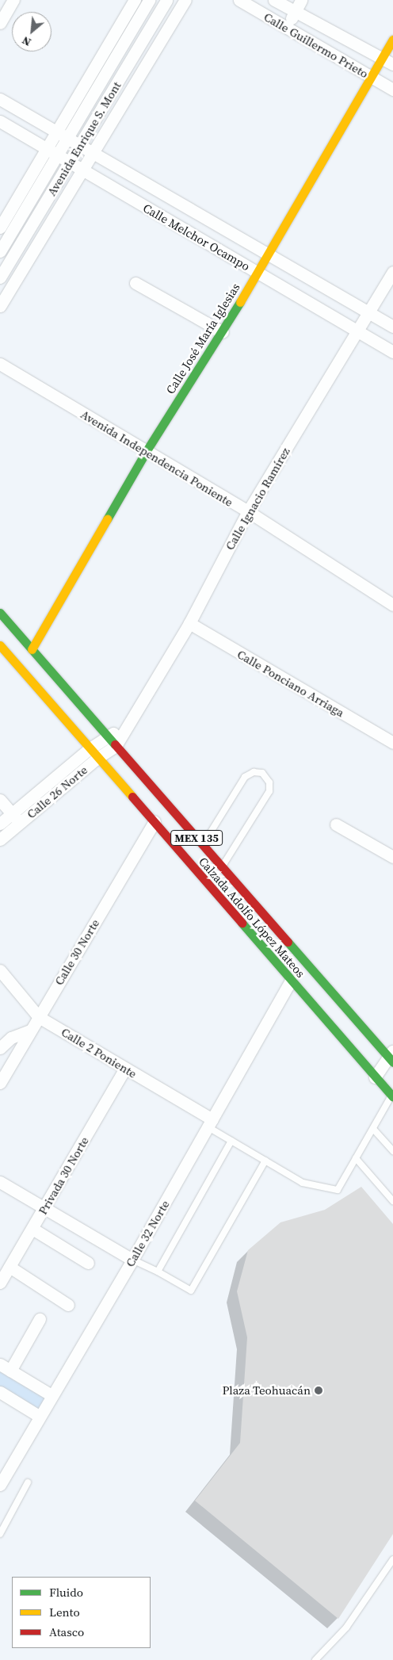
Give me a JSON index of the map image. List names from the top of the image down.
{
  "streets": {
    "main road": ["Calle José María Iglesias", "MEX 135", "Calzada Adolfo López Mateos"],
    "street": [
      "Calle Guillermo Prieto",
      "Avenida Enrique S. Mont",
      "Calle Melchor Ocampo",
      "Avenida Independencia Poniente",
      "Calle Ignacio Ramírez",
      "Calle Ponciano Arriaga",
      "Calle 26 Norte",
      "Calle 30 Norte",
      "Calle 2 Poniente",
      "Privada 30 Norte",
      "Calle 32 Norte"
    ]
  },
  "crossings": [
    ["Calle Guillermo Prieto", "Calle José María Iglesias"],
    ["Avenida Enrique S. Mont", "Calle Melchor Ocampo"],
    ["Calle Melchor Ocampo", "Calle José María Iglesias"],
    ["Calle Melchor Ocampo", "Calle Ignacio Ramírez"],
    ["Calle José María Iglesias", "Avenida Independencia Poniente"],
    ["Calle José María Iglesias", "Calzada Adolfo López Mateos"],
    ["Avenida Independencia Poniente", "Calle Ignacio Ramírez"],
    ["Calle Ignacio Ramírez", "Calle Ponciano Arriaga"],
    ["Calle Ignacio Ramírez", "Calle 26 Norte"],
    ["Calle Ignacio Ramírez", "Calzada Adolfo López Mateos"],
    ["Calle 26 Norte", "Calzada Adolfo López Mateos"],
    ["Calzada Adolfo López Mateos", "Calle 30 Norte"],
    ["Calzada Adolfo López Mateos", "Calle 32 Norte"],
    ["Calle 30 Norte", "Calle 2 Poniente"],
    ["Calle 2 Poniente", "Privada 30 Norte"],
    ["Calle 2 Poniente", "Calle 32 Norte"]
  ],
  "places": ["Plaza Teohuacán"],
  "legend": ["Fluido", "Lento", "Atasco"],
  "north": "bottom left"
}
